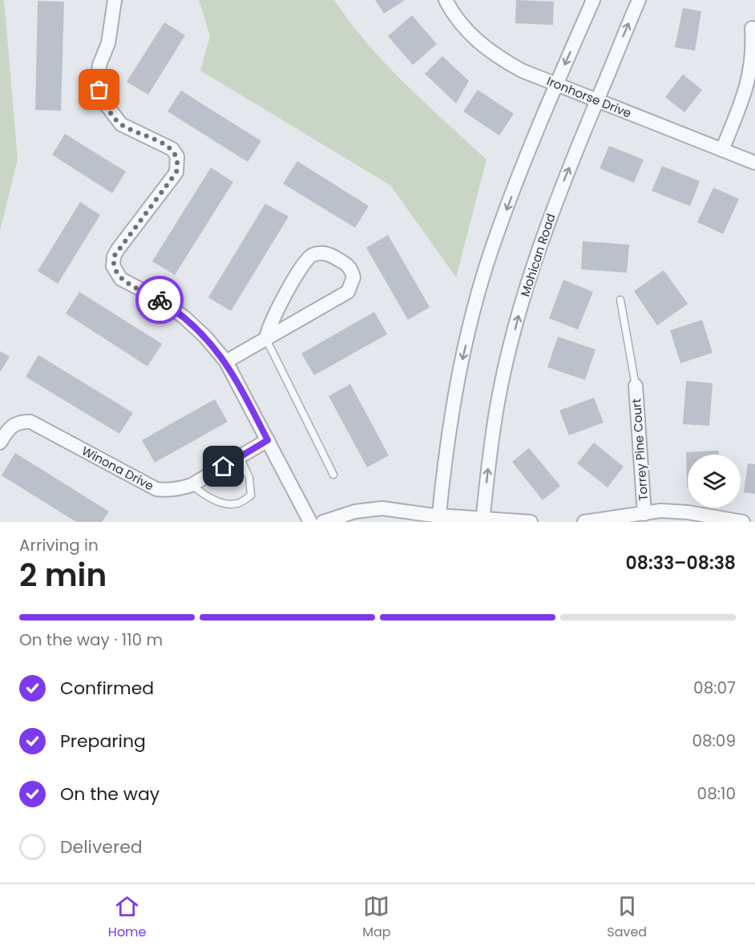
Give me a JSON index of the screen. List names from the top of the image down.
{
  "streets": {
    "street": [
      "Ironhorse Drive",
      "Mohican Road",
      "Torrey Pine Court",
      "Winona Drive"
    ]
  },
  "crossings": [
    ["Ironhorse Drive", "Mohican Road"]
  ],
  "page": {
    "heading": ["2 min", "Arriving in", "08:33–08:38"],
    "bar": "On the way · 110 m",
    "list": [
      ["Confirmed", "08:07"],
      ["Preparing", "08:09"],
      ["On the way", "08:10"],
      "Delivered"
    ],
    "tabs": ["Home", "Map", "Saved"]
  }
}
